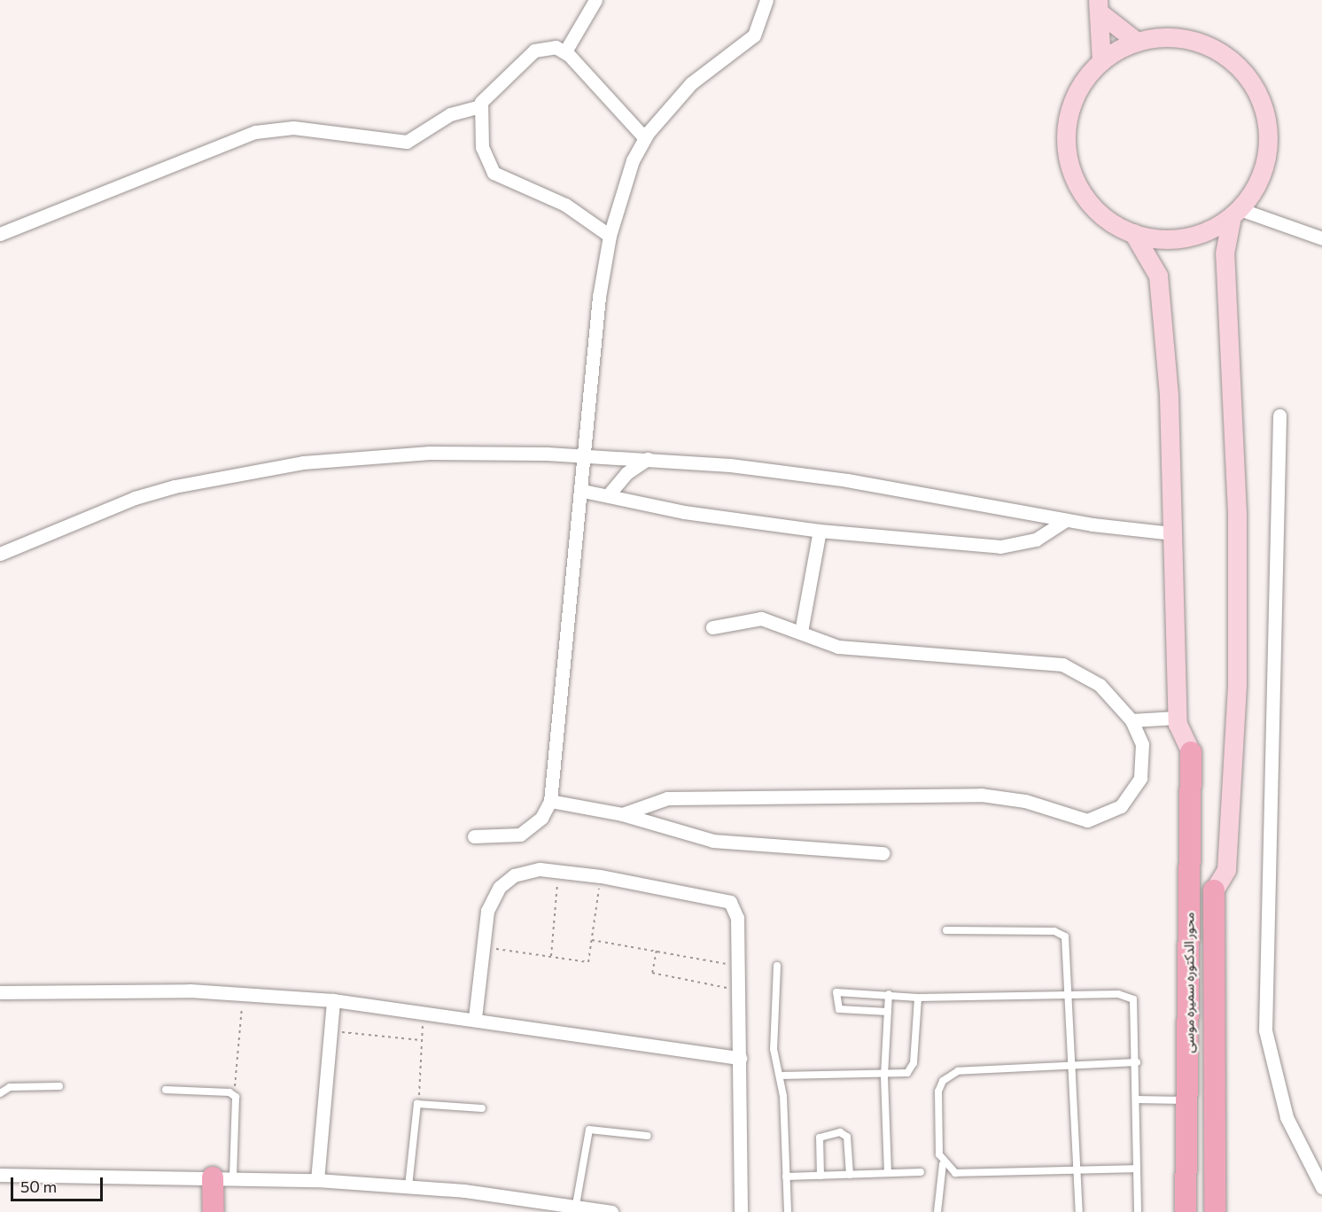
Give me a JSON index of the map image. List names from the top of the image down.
{
  "streets": {
    "main road": ["محور الدكتوره سميره موسى"]
  },
  "scale_bar": "50 m"
}
